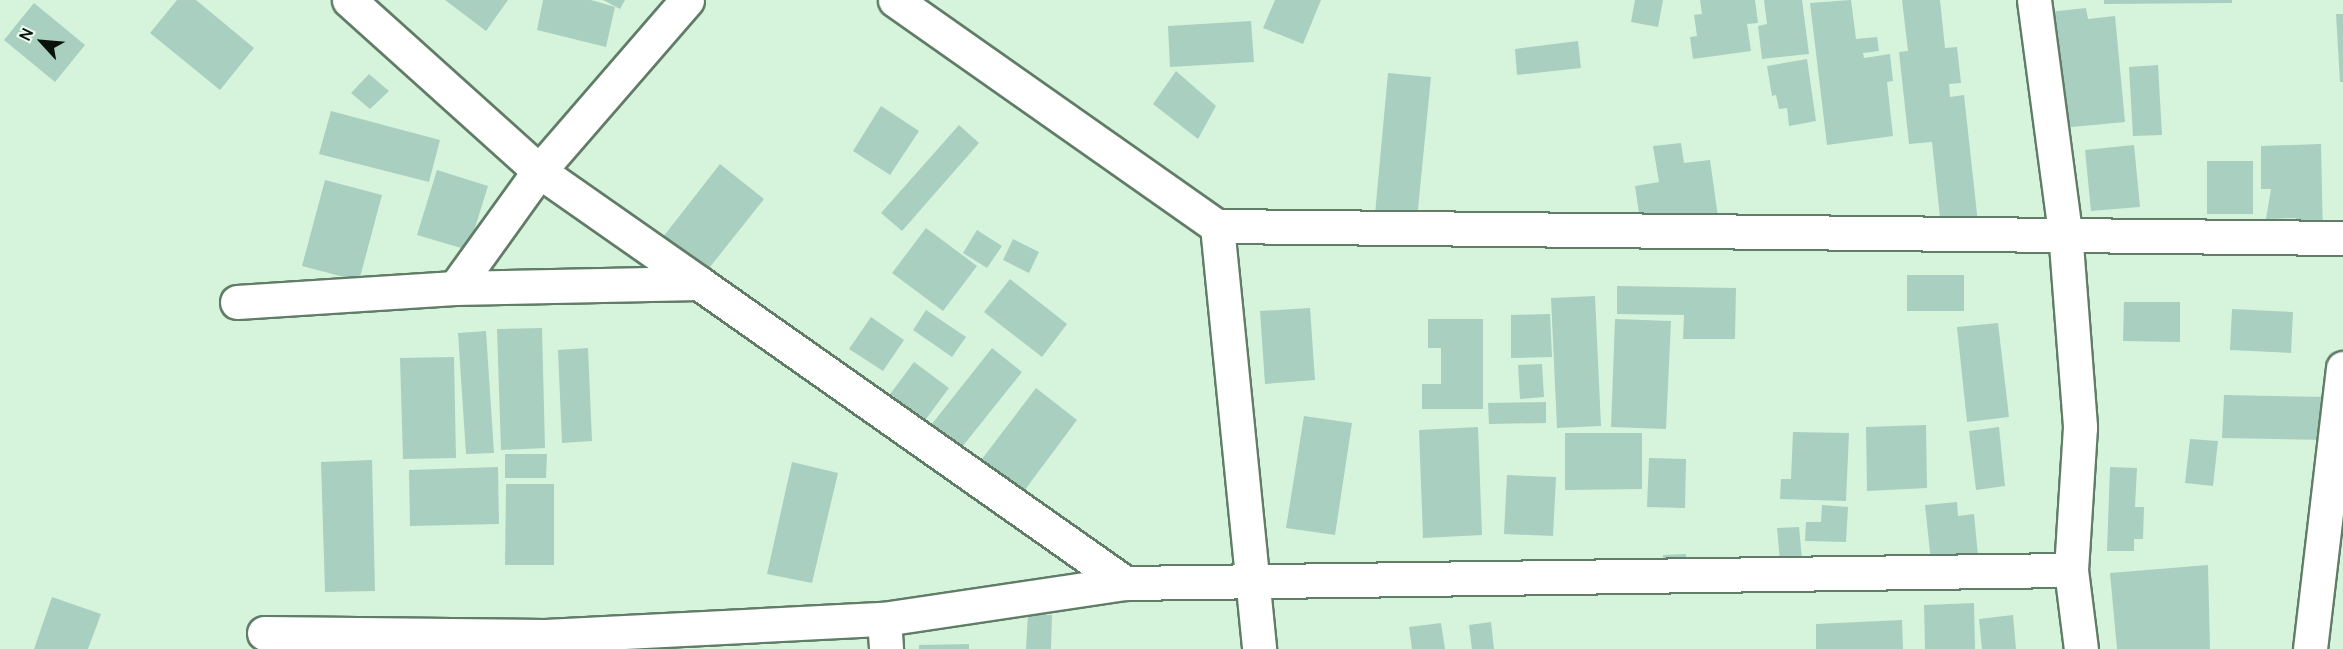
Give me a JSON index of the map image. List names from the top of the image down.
{
  "north": "top left"
}
